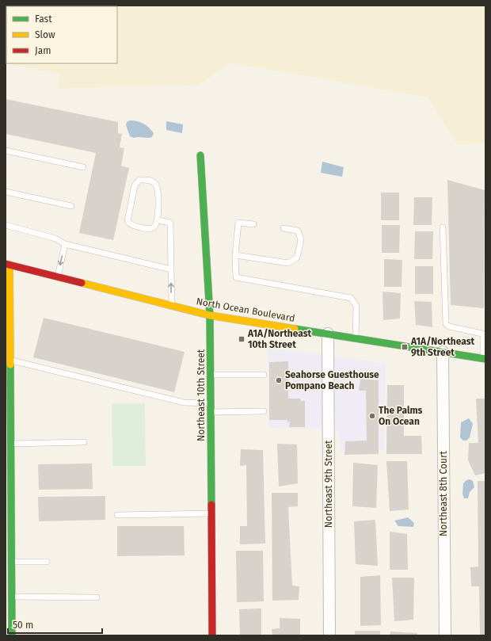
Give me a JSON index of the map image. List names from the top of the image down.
{
  "streets": {
    "street": [
      "North Ocean Boulevard",
      "Northeast 10th Street",
      "Northeast 9th Street",
      "Northeast 8th Court"
    ]
  },
  "crossings": [
    ["North Ocean Boulevard", "Northeast 10th Street"],
    ["North Ocean Boulevard", "Northeast 9th Street"],
    ["North Ocean Boulevard", "Northeast 8th Court"]
  ],
  "places": {
    "transit": ["A1A/Northeast 10th Street", "A1A/Northeast 9th Street"],
    "other": ["Seahorse Guesthouse Pompano Beach", "The Palms On Ocean"]
  },
  "legend": ["Fast", "Slow", "Jam"],
  "scale_bar": "50 m"
}
